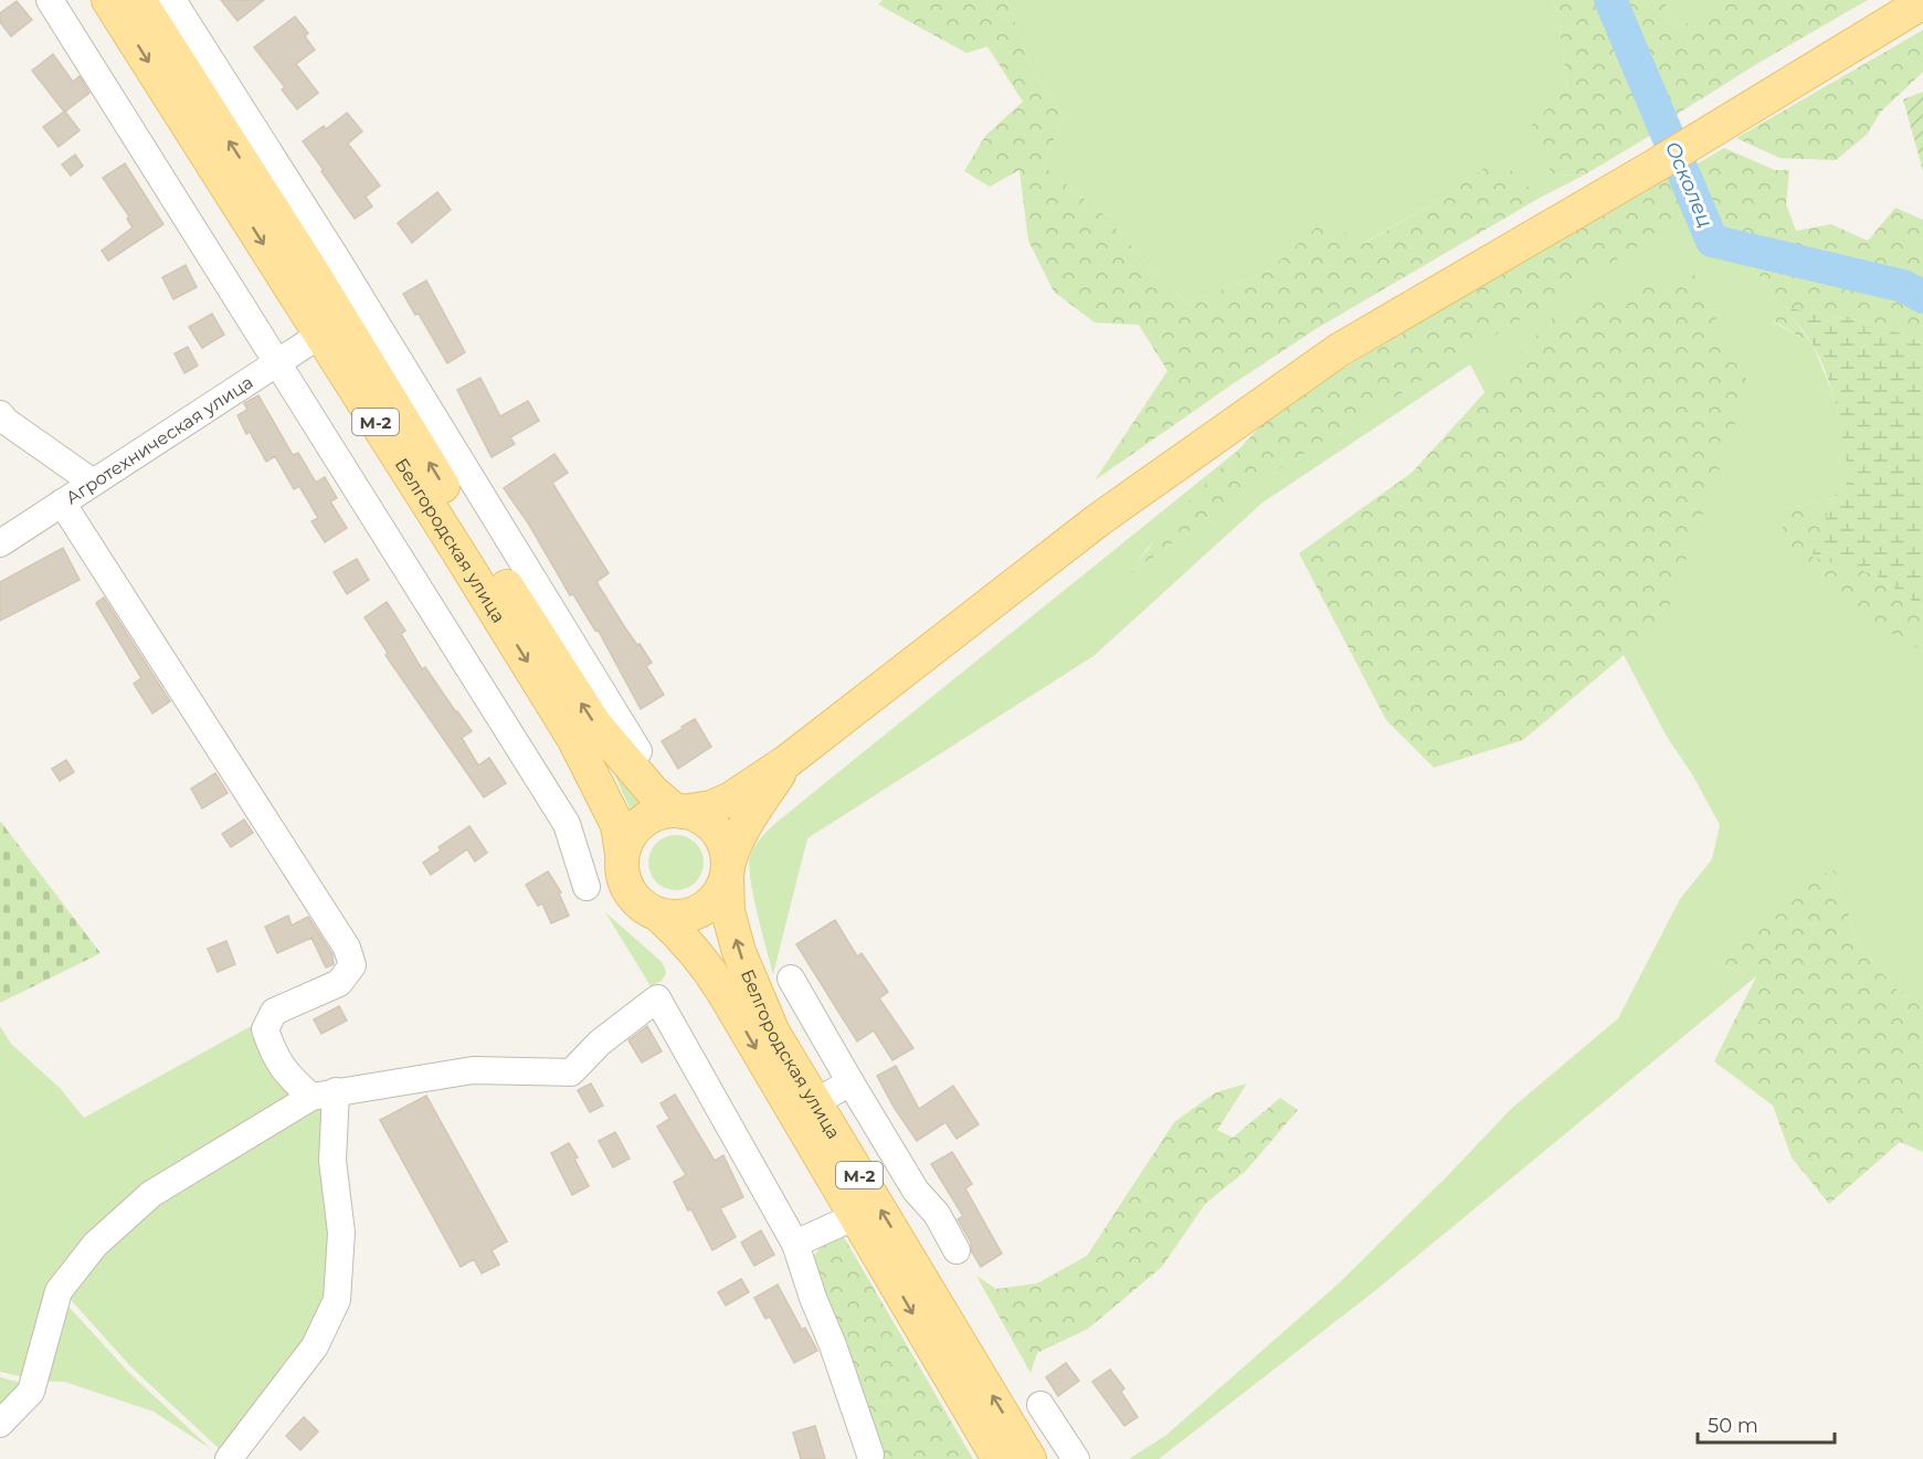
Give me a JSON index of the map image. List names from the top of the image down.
{
  "streets": {
    "main road": ["М-2", "Белгородская улица"],
    "street": ["Агротехническая улица"]
  },
  "crossings": [
    ["М-2", "Белгородская улица"],
    ["Агротехническая улица", "Белгородская улица"]
  ],
  "water": ["Осколец"],
  "scale_bar": "50 m"
}
